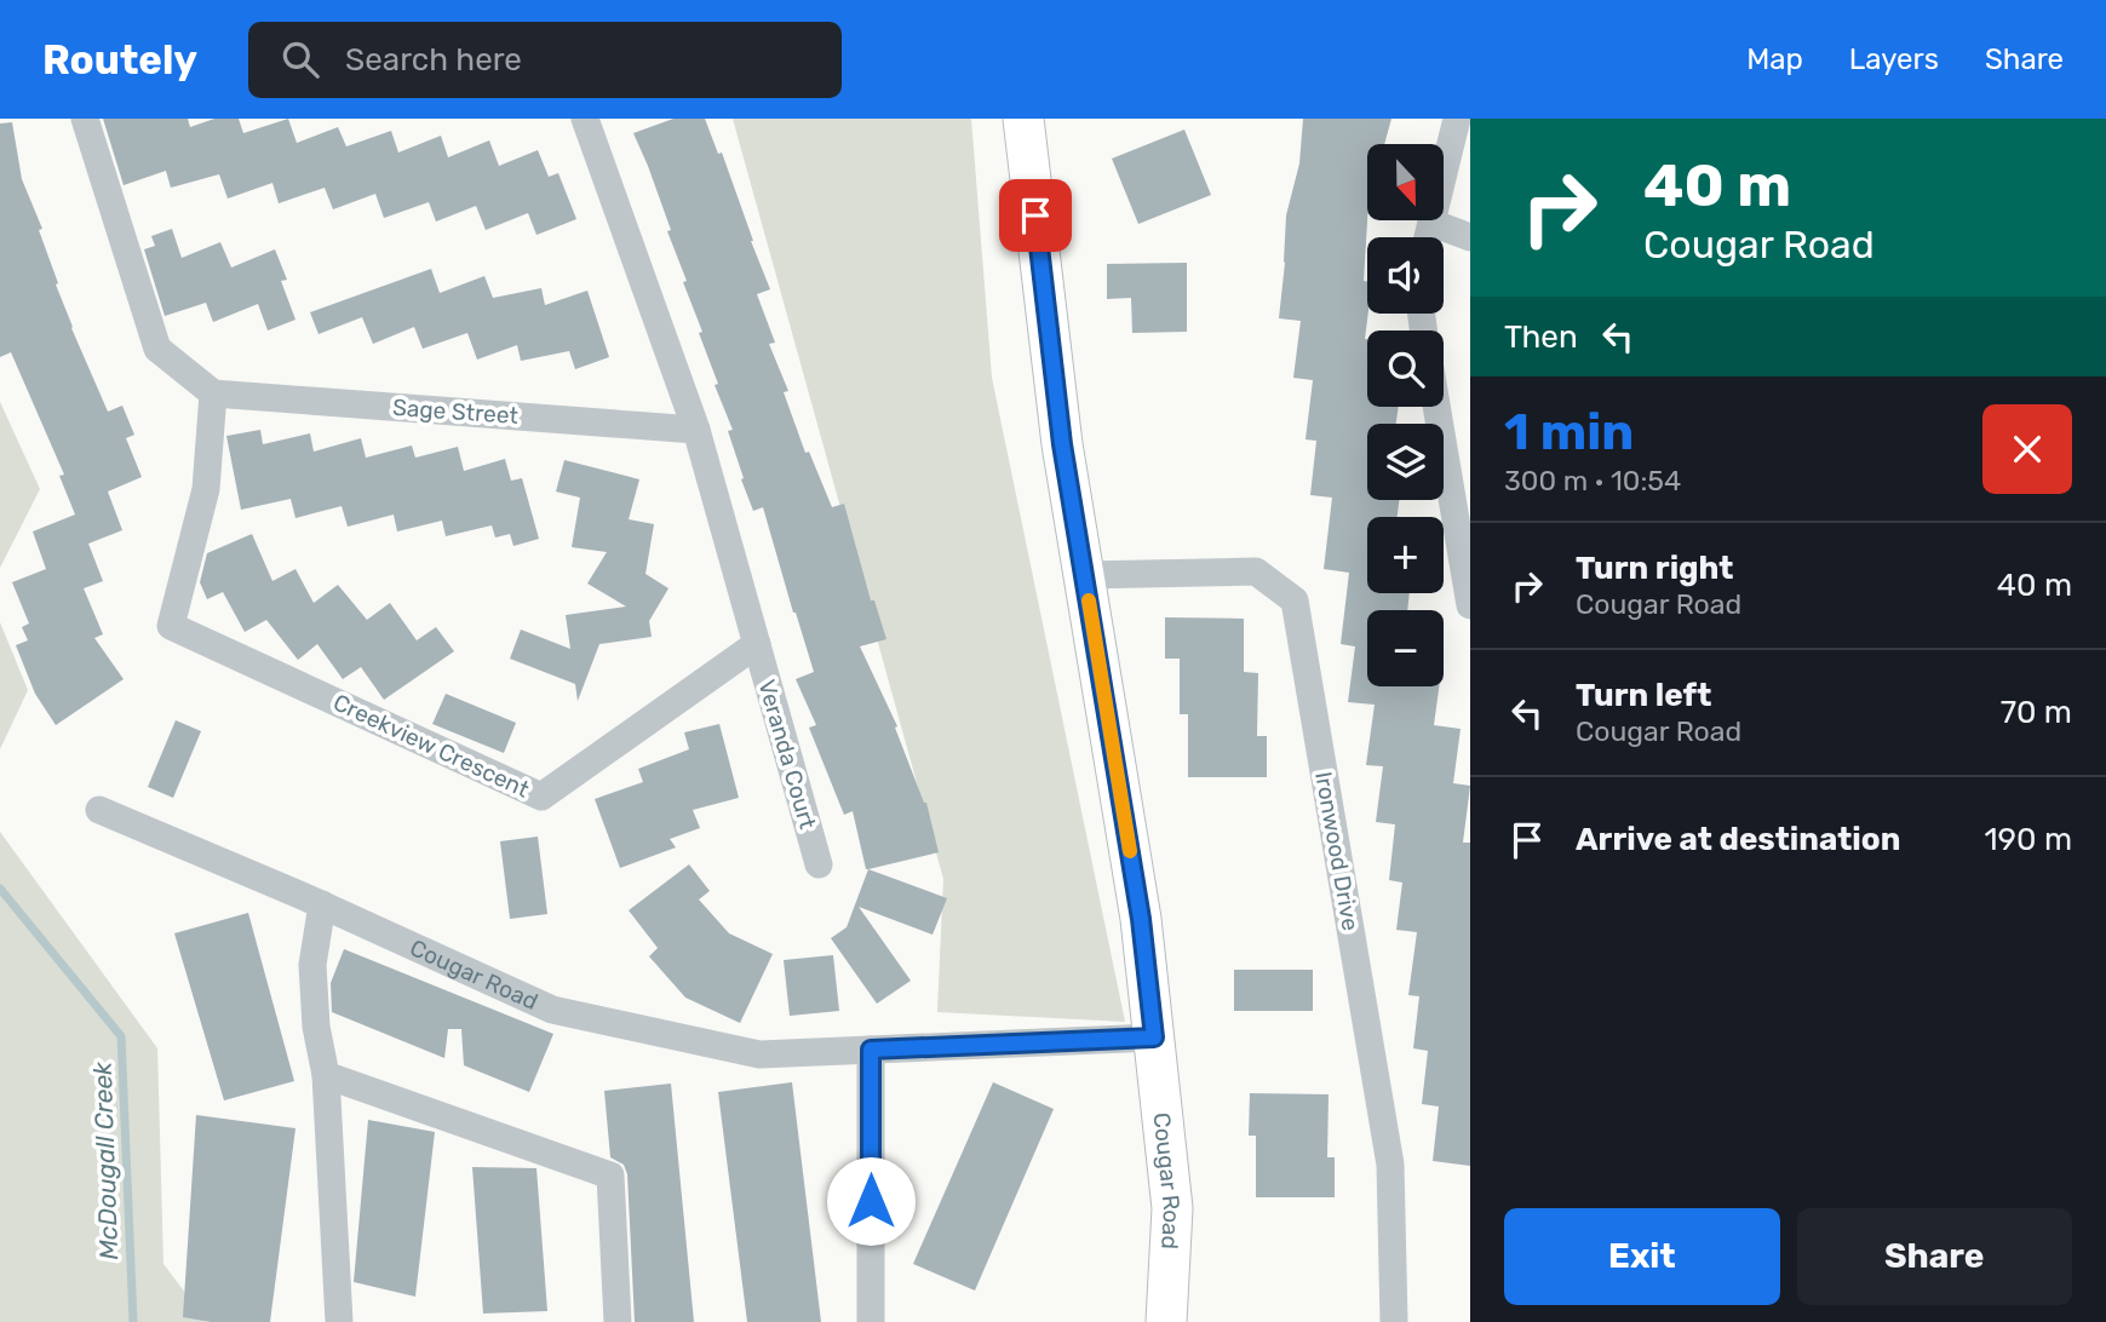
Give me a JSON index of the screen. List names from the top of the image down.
{
  "streets": {
    "street": [
      "Sage Street",
      "Creekview Crescent",
      "Veranda Court",
      "Ironwood Drive",
      "Cougar Road"
    ]
  },
  "crossings": [
    ["Sage Street", "Creekview Crescent"],
    ["Creekview Crescent", "Veranda Court"],
    ["Ironwood Drive", "Cougar Road"]
  ],
  "water": ["McDougall Creek"],
  "north": "bottom",
  "page": {
    "header": "Routely",
    "search": "Search here",
    "nav": ["Map", "Layers", "Share"],
    "turn": ["40 m", "Cougar Road"],
    "map_buttons": ["+", "−"],
    "then": "Then",
    "heading": ["1 min", "300 m · 10:54"],
    "list": [
      {
        "name": "Turn right",
        "note": "Cougar Road",
        "value": "40 m"
      },
      {
        "name": "Turn left",
        "note": "Cougar Road",
        "value": "70 m"
      },
      {
        "name": "Arrive at destination",
        "value": "190 m"
      }
    ],
    "buttons": ["Exit", "Share"]
  }
}
